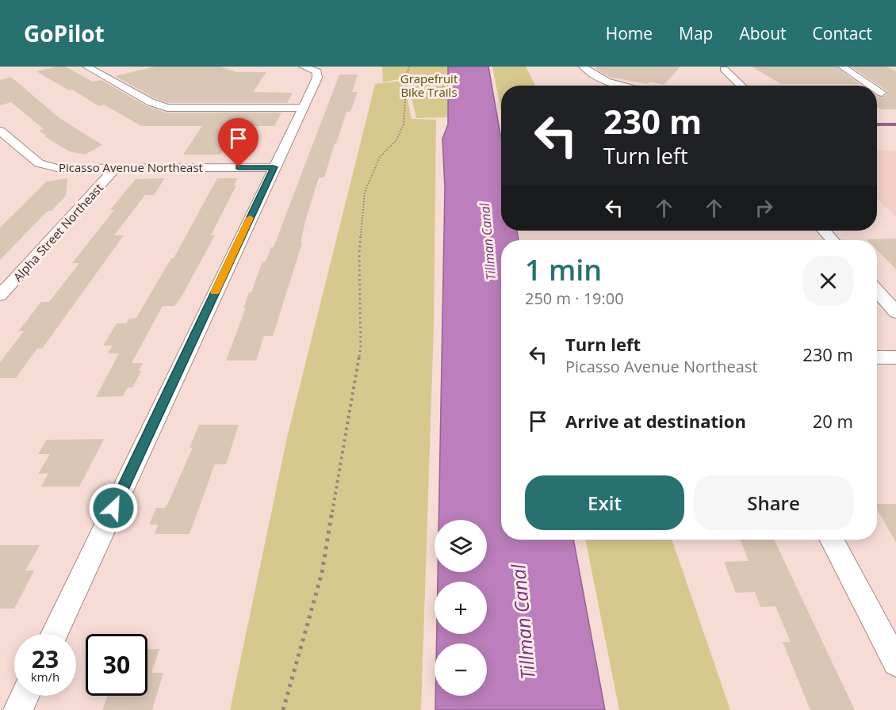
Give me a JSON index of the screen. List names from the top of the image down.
{
  "streets": {
    "street": ["Picasso Avenue Northeast", "Alpha Street Northeast"]
  },
  "crossings": [
    ["Picasso Avenue Northeast", "Alpha Street Northeast"]
  ],
  "water": ["Tillman Canal"],
  "parks": ["Grapefruit Bike Trails"],
  "page": {
    "header": "GoPilot",
    "nav": [
      "Home",
      "Map",
      "About",
      "Contact"
    ],
    "turn": ["230 m", "Turn left"],
    "heading": ["1 min", "250 m · 19:00"],
    "list": [
      {
        "name": "Turn left",
        "note": "Picasso Avenue Northeast",
        "value": "230 m"
      },
      {
        "name": "Arrive at destination",
        "value": "20 m"
      }
    ],
    "buttons": ["Exit", "Share"],
    "map_buttons": ["+", "−"],
    "speed": "23 km/h",
    "limit": "30"
  }
}
